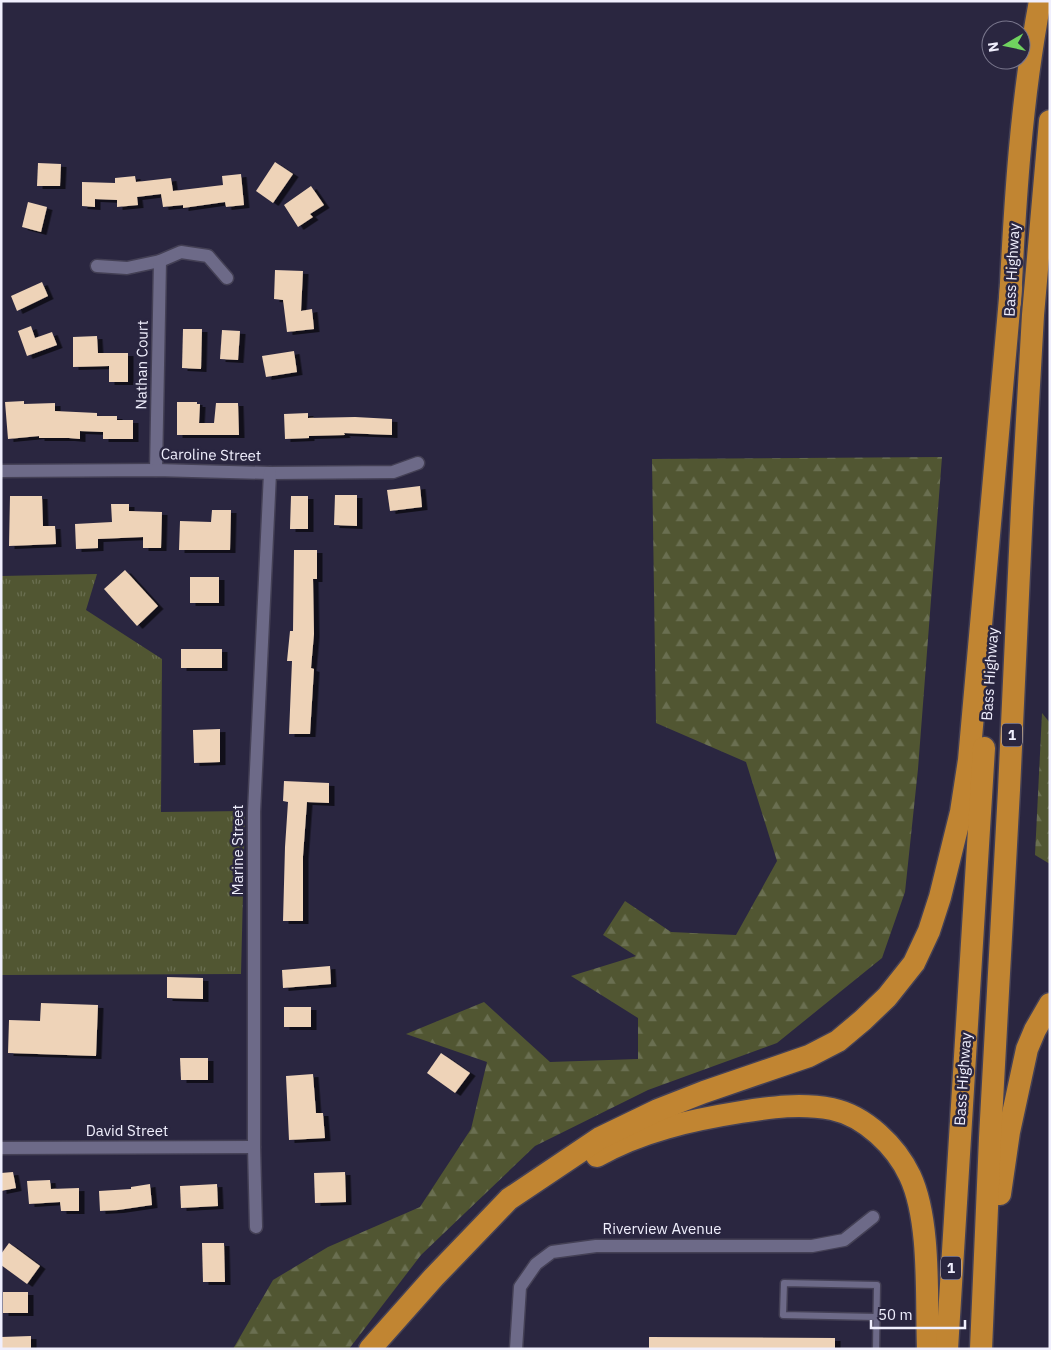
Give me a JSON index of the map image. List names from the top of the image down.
{
  "streets": {
    "highway": ["Bass Highway", "1"],
    "street": [
      "Nathan Court",
      "Caroline Street",
      "Marine Street",
      "David Street",
      "Riverview Avenue"
    ]
  },
  "crossings": [
    ["Nathan Court", "Caroline Street"],
    ["Caroline Street", "Marine Street"],
    ["Marine Street", "David Street"]
  ],
  "scale_bar": "50 m",
  "north": "left"
}
